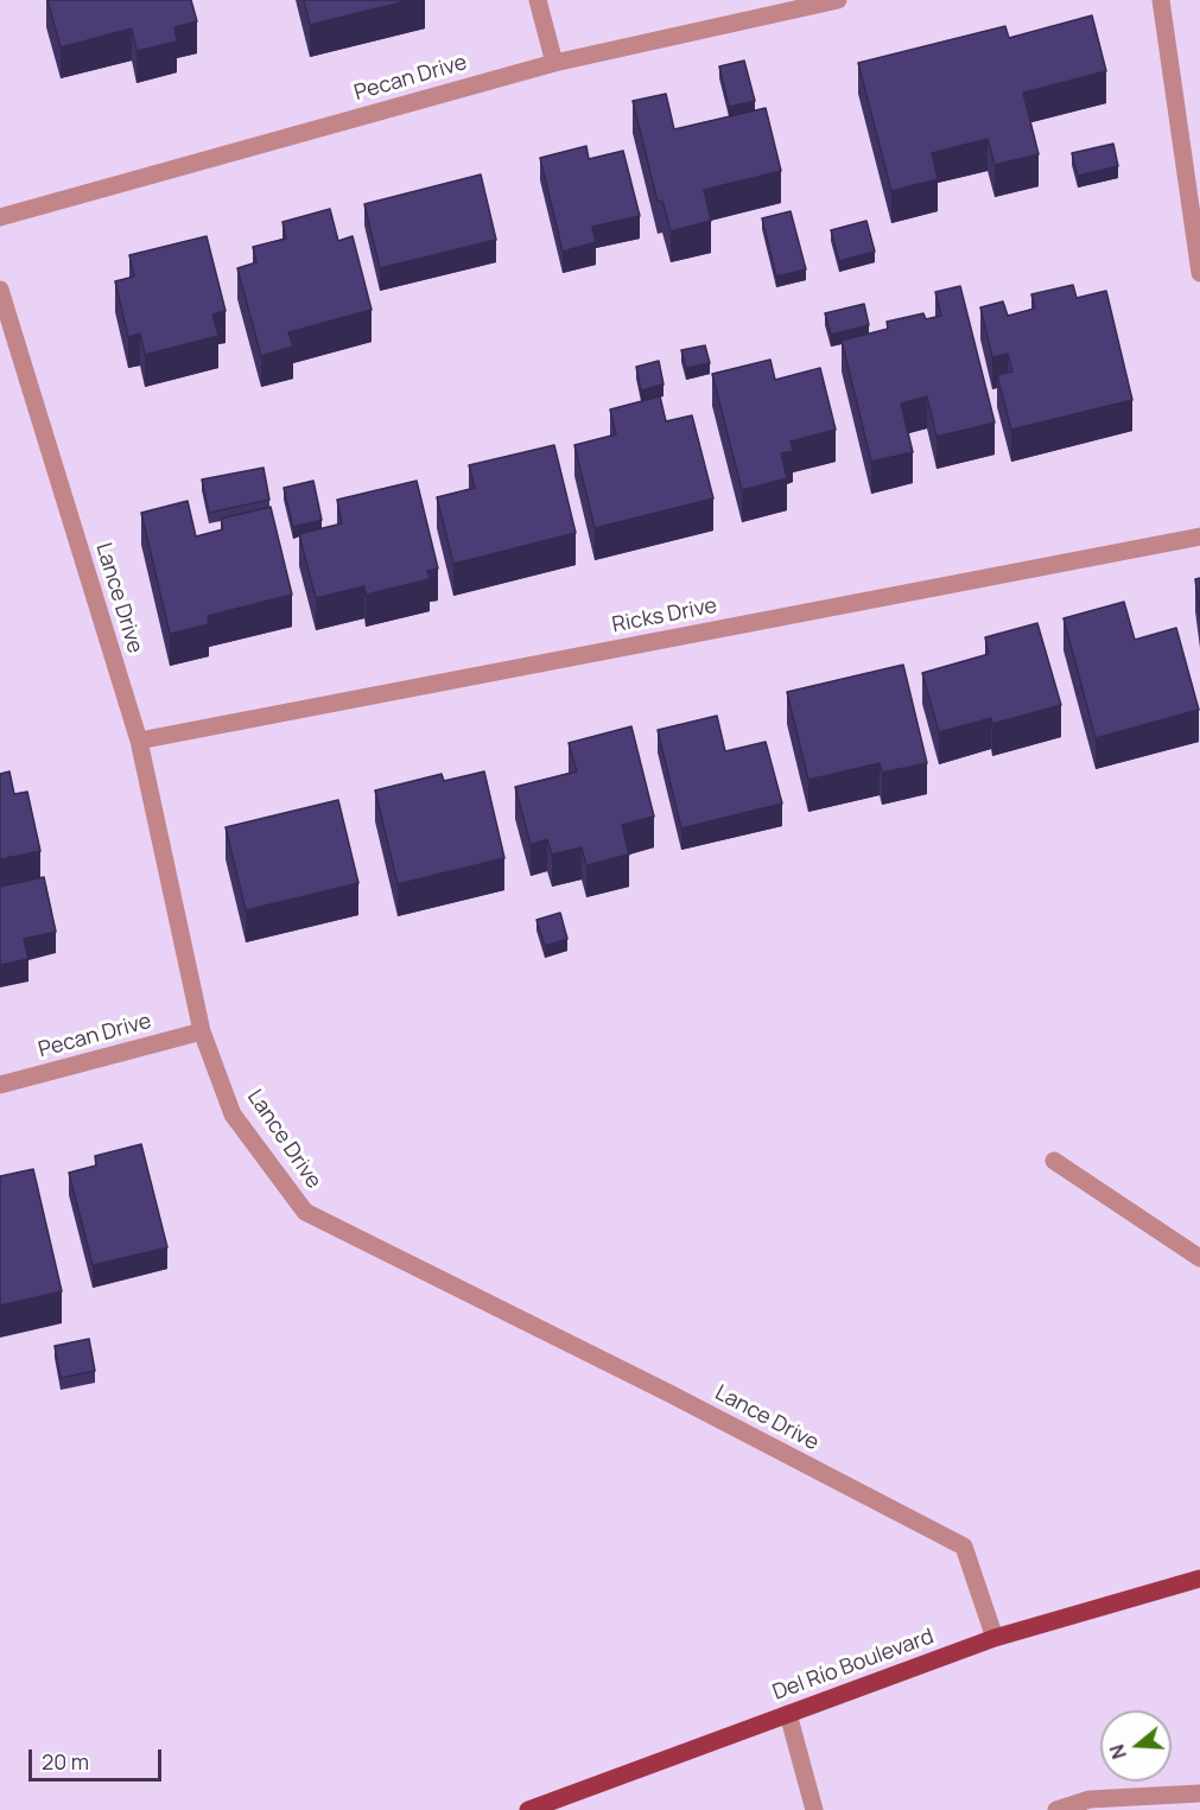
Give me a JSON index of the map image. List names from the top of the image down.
{
  "streets": {
    "main road": ["Del Río Boulevard"],
    "street": ["Pecan Drive", "Lance Drive", "Ricks Drive"]
  },
  "crossings": [
    ["Pecan Drive", "Lance Drive"],
    ["Lance Drive", "Ricks Drive"],
    ["Lance Drive", "Del Río Boulevard"]
  ],
  "scale_bar": "20 m",
  "north": "left"
}
